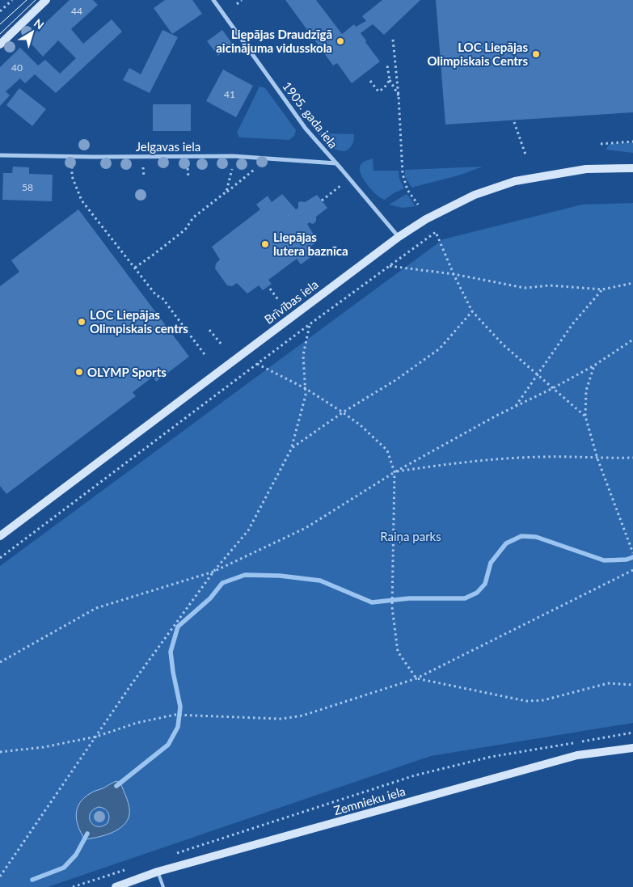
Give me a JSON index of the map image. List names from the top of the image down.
{
  "streets": {
    "main road": ["Brīvības iela", "Zemnieku iela"],
    "street": ["1905. gada iela", "Jelgavas iela"]
  },
  "crossings": [
    ["1905. gada iela", "Jelgavas iela"],
    ["1905. gada iela", "Brīvības iela"]
  ],
  "parks": ["Raiņa parks"],
  "places": [
    "Liepājas Draudzīgā aicinājuma vidusskola",
    "LOC Liepājas Olimpiskais Centrs",
    "Liepājas lutera baznīca",
    "LOC Liepājas Olimpiskais centrs",
    "OLYMP Sports"
  ],
  "house_numbers": [
    "44",
    "40",
    "41",
    "58"
  ],
  "north": "top right"
}
